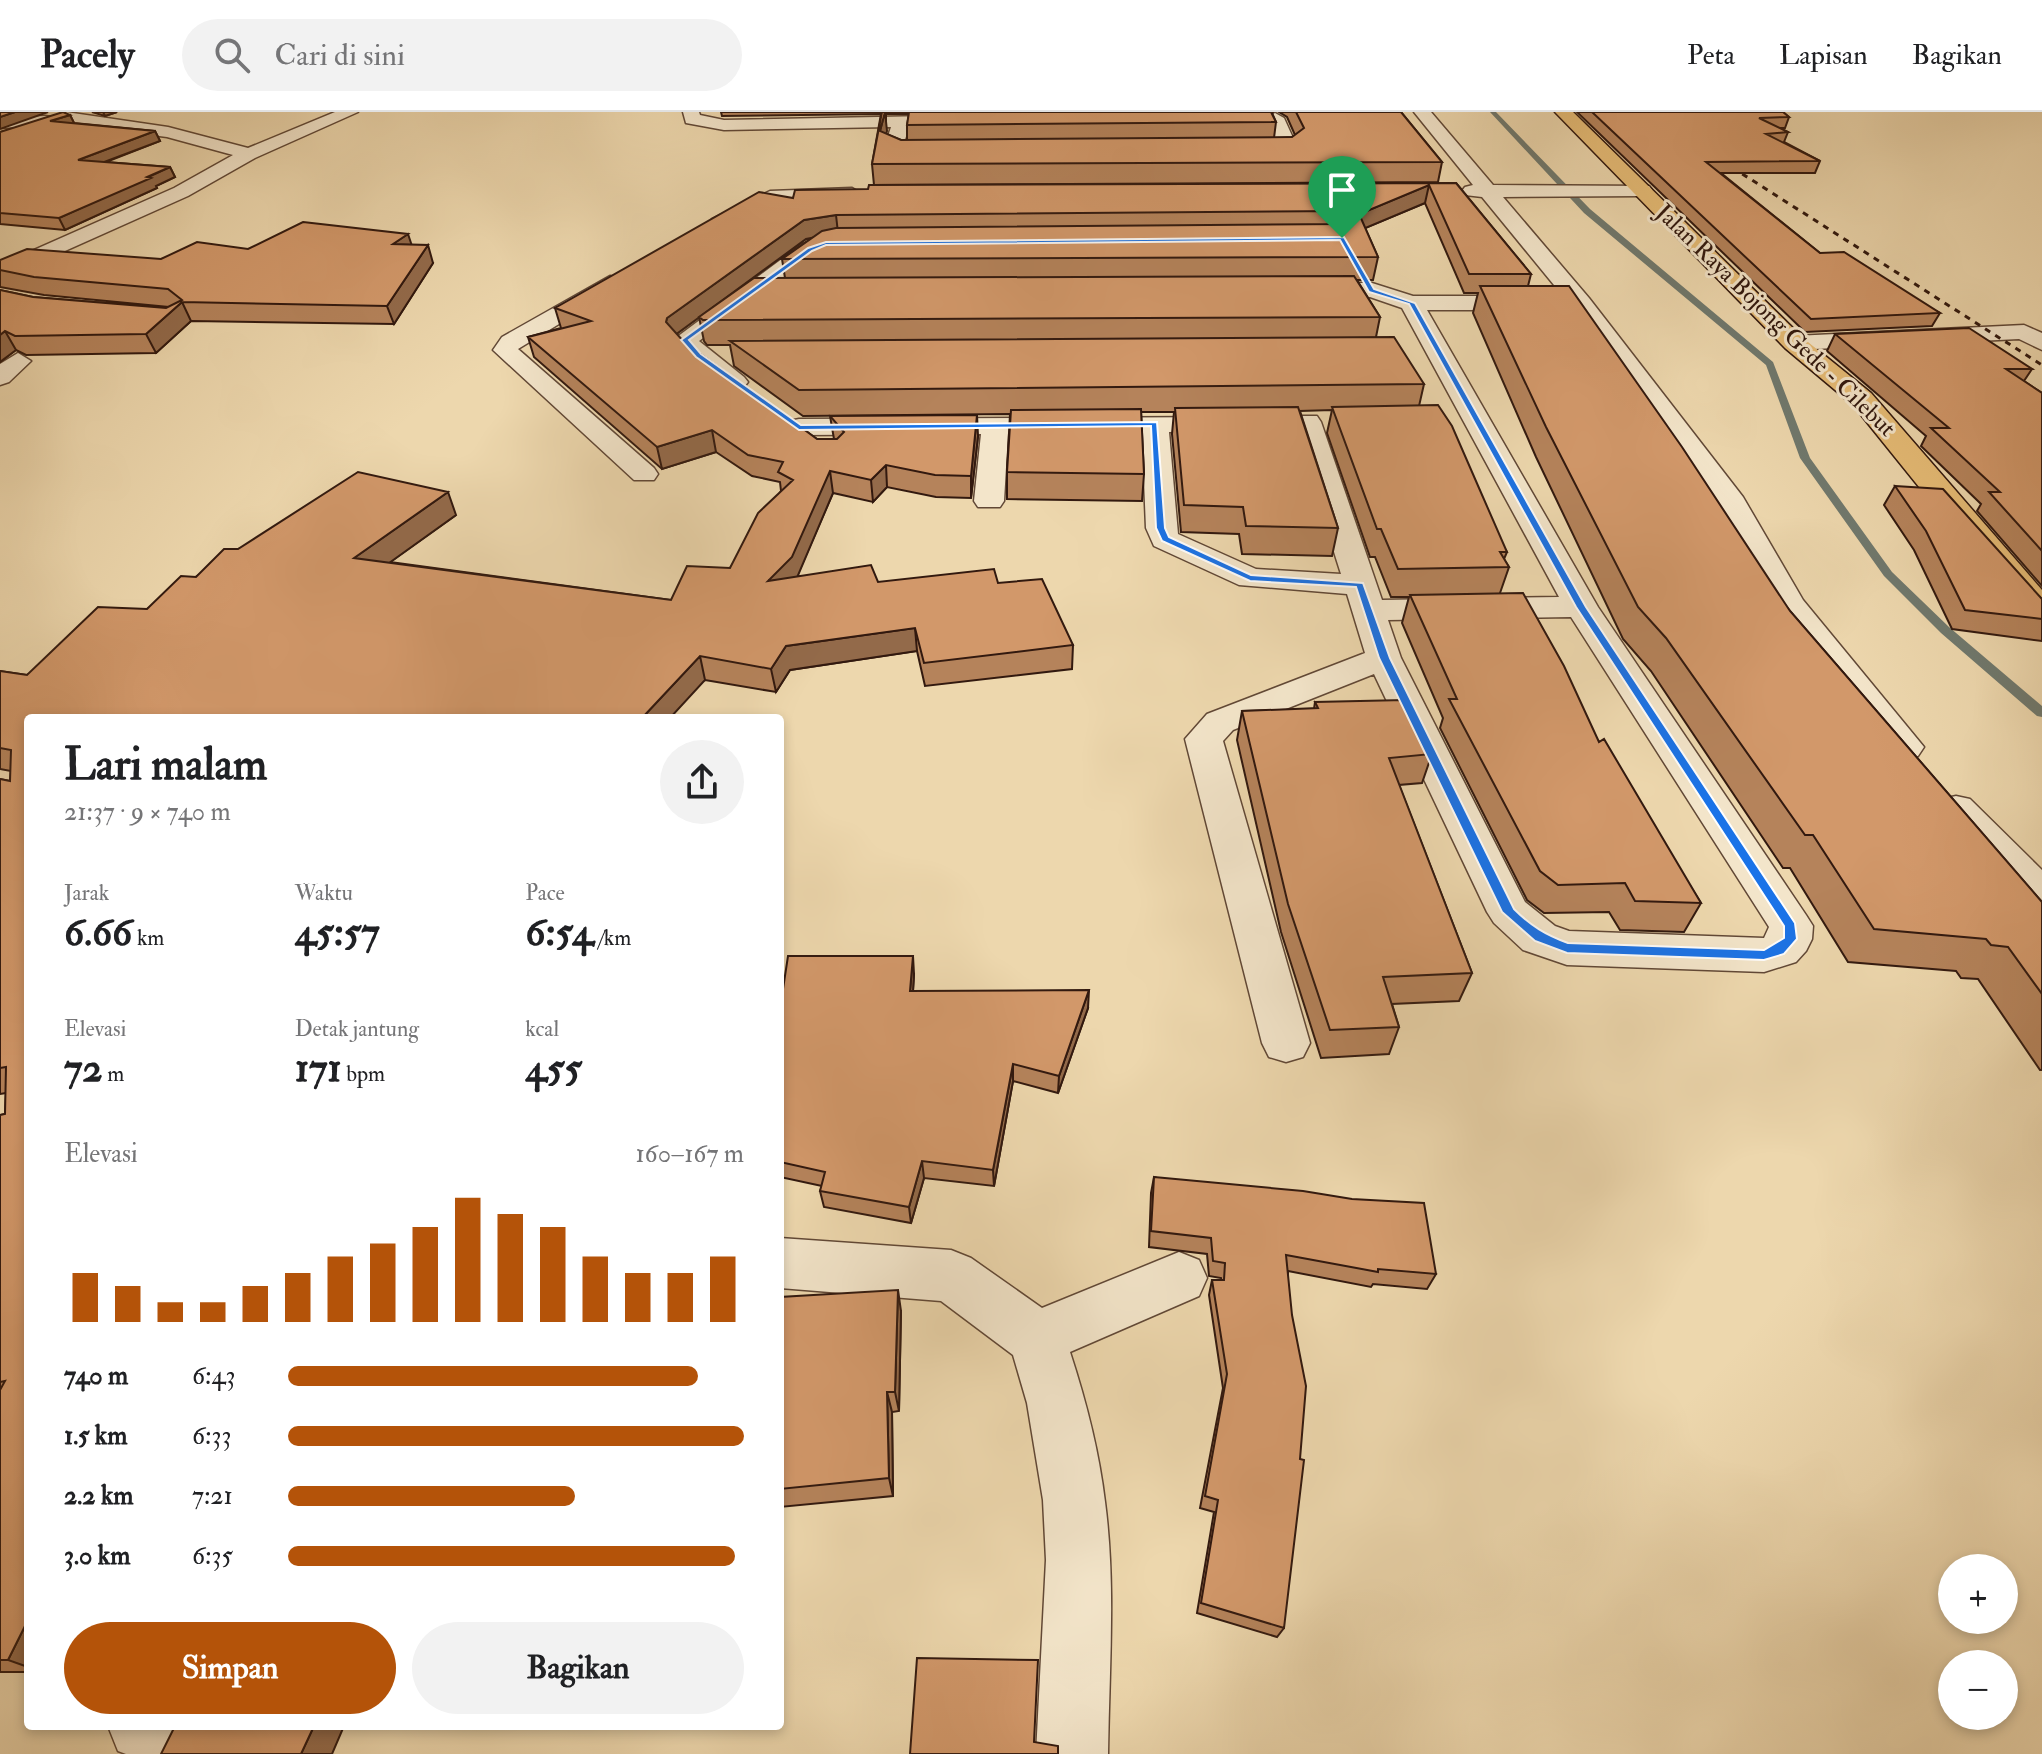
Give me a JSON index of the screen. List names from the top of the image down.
{
  "streets": {
    "main road": ["Jalan Raya Bojong Gede - Cilebut"]
  },
  "page": {
    "header": "Pacely",
    "search": "Cari di sini",
    "nav": ["Peta", "Lapisan", "Bagikan"],
    "heading": ["Lari malam", "21:37 · 9 × 740 m"],
    "stats": [
      ["Jarak", "6.66 km"],
      ["Waktu", "45:57"],
      ["Pace", "6:54 /km"],
      ["Elevasi", "72 m"],
      ["Detak jantung", "171 bpm"],
      ["kcal", "455"]
    ],
    "chart": ["Elevasi", "160–167 m"],
    "list": [
      {
        "name": "740 m",
        "note": "6:43"
      },
      {
        "name": "1.5 km",
        "note": "6:33"
      },
      {
        "name": "2.2 km",
        "note": "7:21"
      },
      {
        "name": "3.0 km",
        "note": "6:35"
      }
    ],
    "map_buttons": ["+", "−"],
    "buttons": ["Simpan", "Bagikan"]
  }
}
